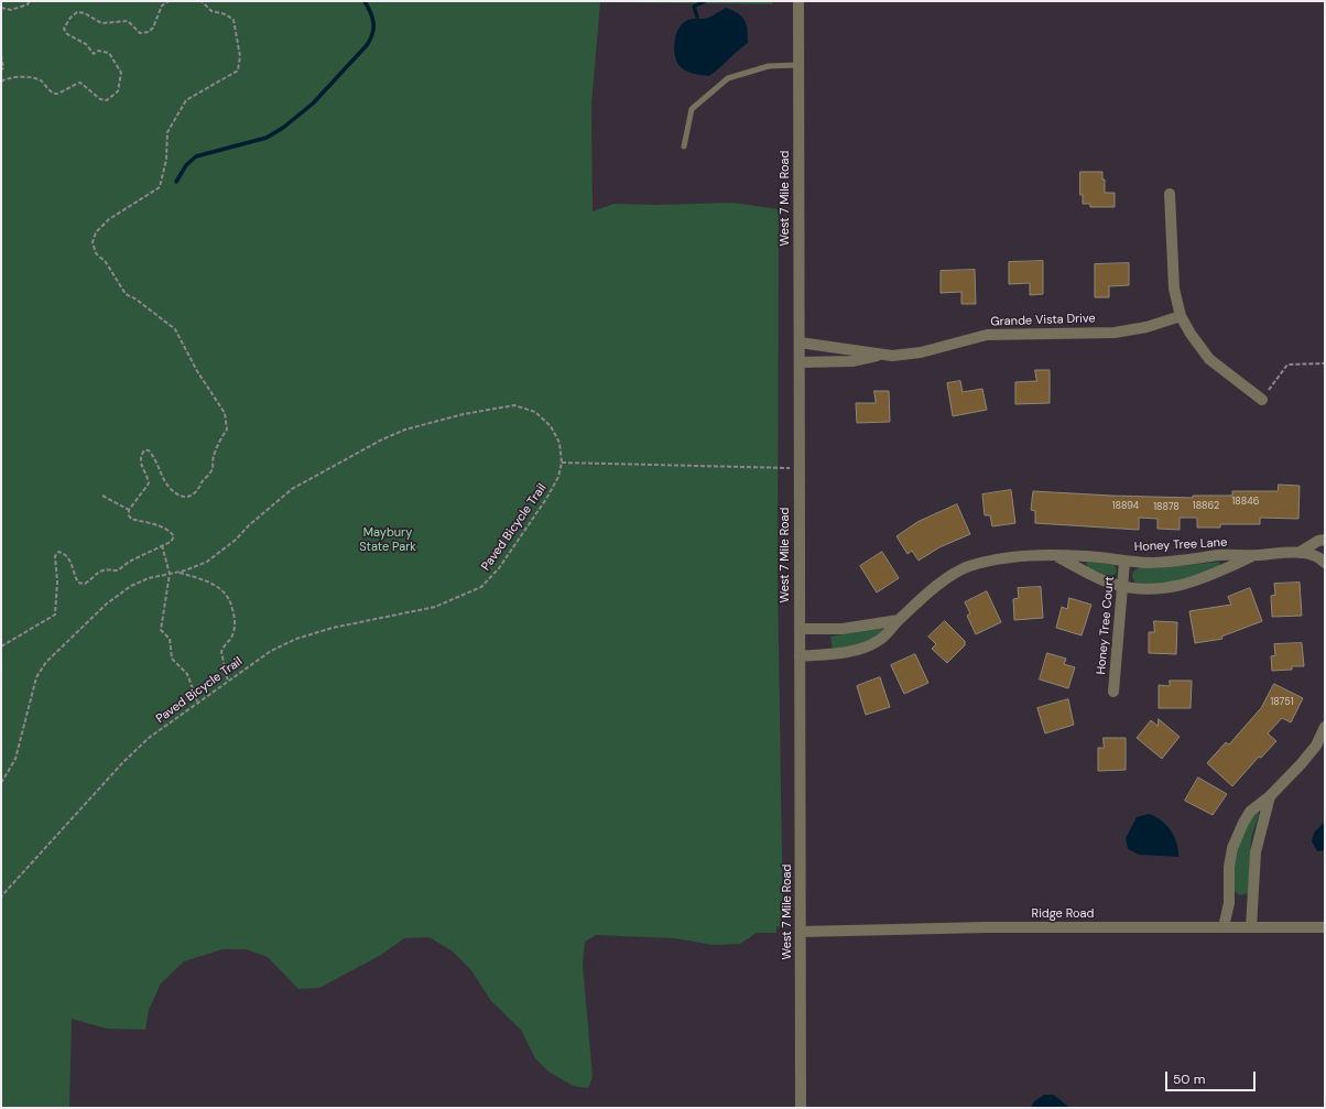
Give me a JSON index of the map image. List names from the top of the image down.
{
  "streets": {
    "street": [
      "West 7 Mile Road",
      "Grande Vista Drive",
      "Honey Tree Lane",
      "Honey Tree Court",
      "Ridge Road"
    ],
    "path": ["Paved Bicycle Trail"]
  },
  "crossings": [
    ["West 7 Mile Road", "Grande Vista Drive"],
    ["West 7 Mile Road", "Honey Tree Lane"],
    ["West 7 Mile Road", "Ridge Road"],
    ["Honey Tree Lane", "Honey Tree Court"]
  ],
  "parks": ["Maybury State Park"],
  "house_numbers": [
    "18846",
    "18894",
    "18862",
    "18878",
    "18751"
  ],
  "scale_bar": "50 m"
}
